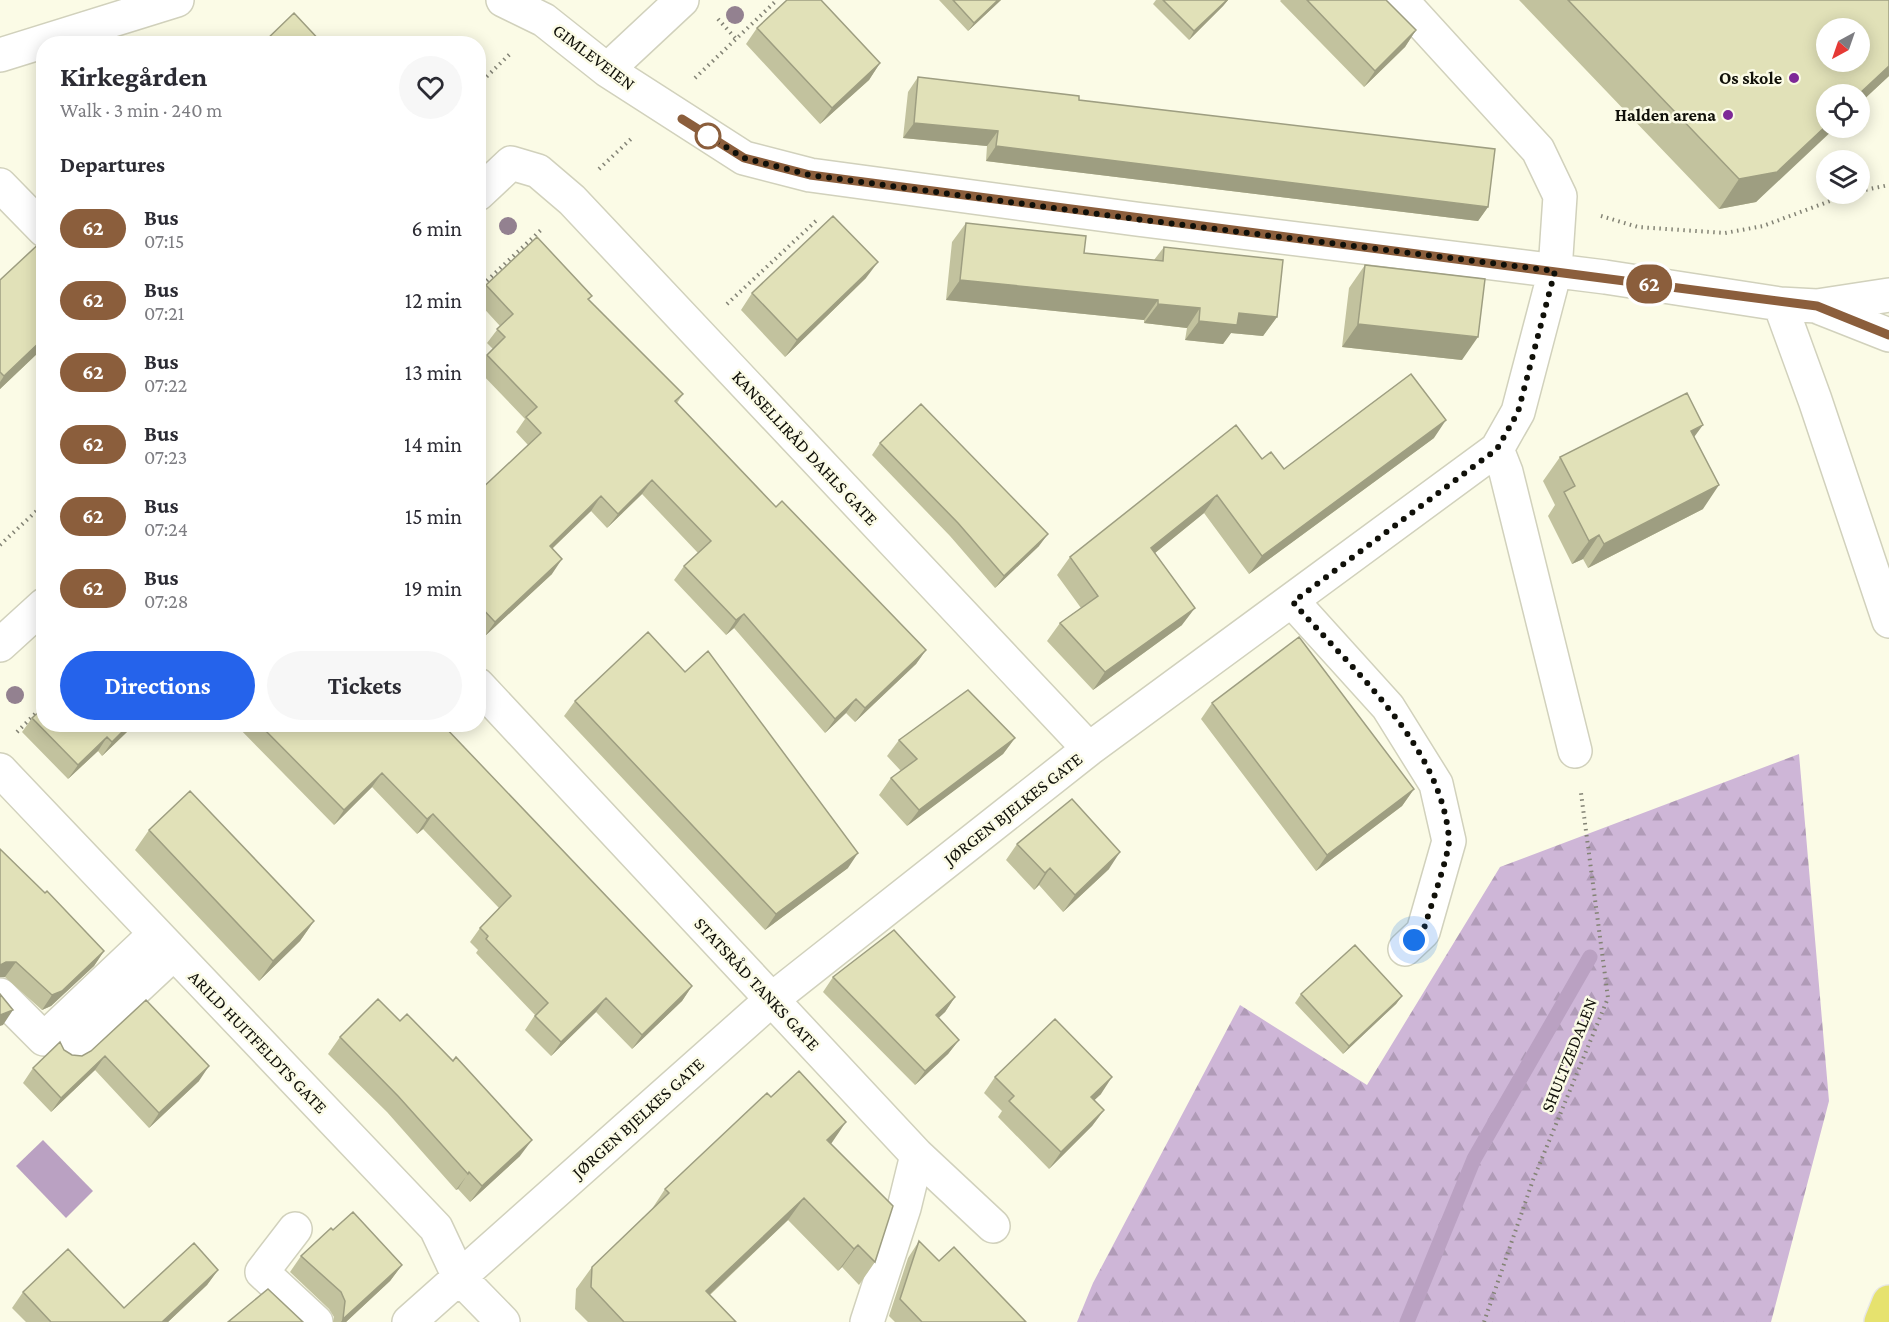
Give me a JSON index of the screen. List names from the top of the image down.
{
  "streets": {
    "street": [
      "GIMLEVEIEN",
      "KANSELLIRÅD DAHLS GATE",
      "JØRGEN BJELKES GATE",
      "STATSRÅD TANKS GATE",
      "ARILD HUITFELDTS GATE"
    ],
    "path": ["SHULTZEDALEN"]
  },
  "crossings": [
    ["GIMLEVEIEN", "JØRGEN BJELKES GATE"],
    ["KANSELLIRÅD DAHLS GATE", "JØRGEN BJELKES GATE"],
    ["JØRGEN BJELKES GATE", "STATSRÅD TANKS GATE"],
    ["JØRGEN BJELKES GATE", "ARILD HUITFELDTS GATE"]
  ],
  "places": ["Os skole", "Halden arena"],
  "lines": ["bus line 62"],
  "north": "bottom left",
  "page": {
    "on_map": "62",
    "heading": [
      ["Kirkegården", "Walk · 3 min · 240 m"],
      "Departures"
    ],
    "list": [
      {
        "mark": "62",
        "name": "Bus",
        "note": "07:15",
        "value": "6 min"
      },
      {
        "mark": "62",
        "name": "Bus",
        "note": "07:21",
        "value": "12 min"
      },
      {
        "mark": "62",
        "name": "Bus",
        "note": "07:22",
        "value": "13 min"
      },
      {
        "mark": "62",
        "name": "Bus",
        "note": "07:23",
        "value": "14 min"
      },
      {
        "mark": "62",
        "name": "Bus",
        "note": "07:24",
        "value": "15 min"
      },
      {
        "mark": "62",
        "name": "Bus",
        "note": "07:28",
        "value": "19 min"
      }
    ],
    "buttons": ["Directions", "Tickets"]
  }
}
